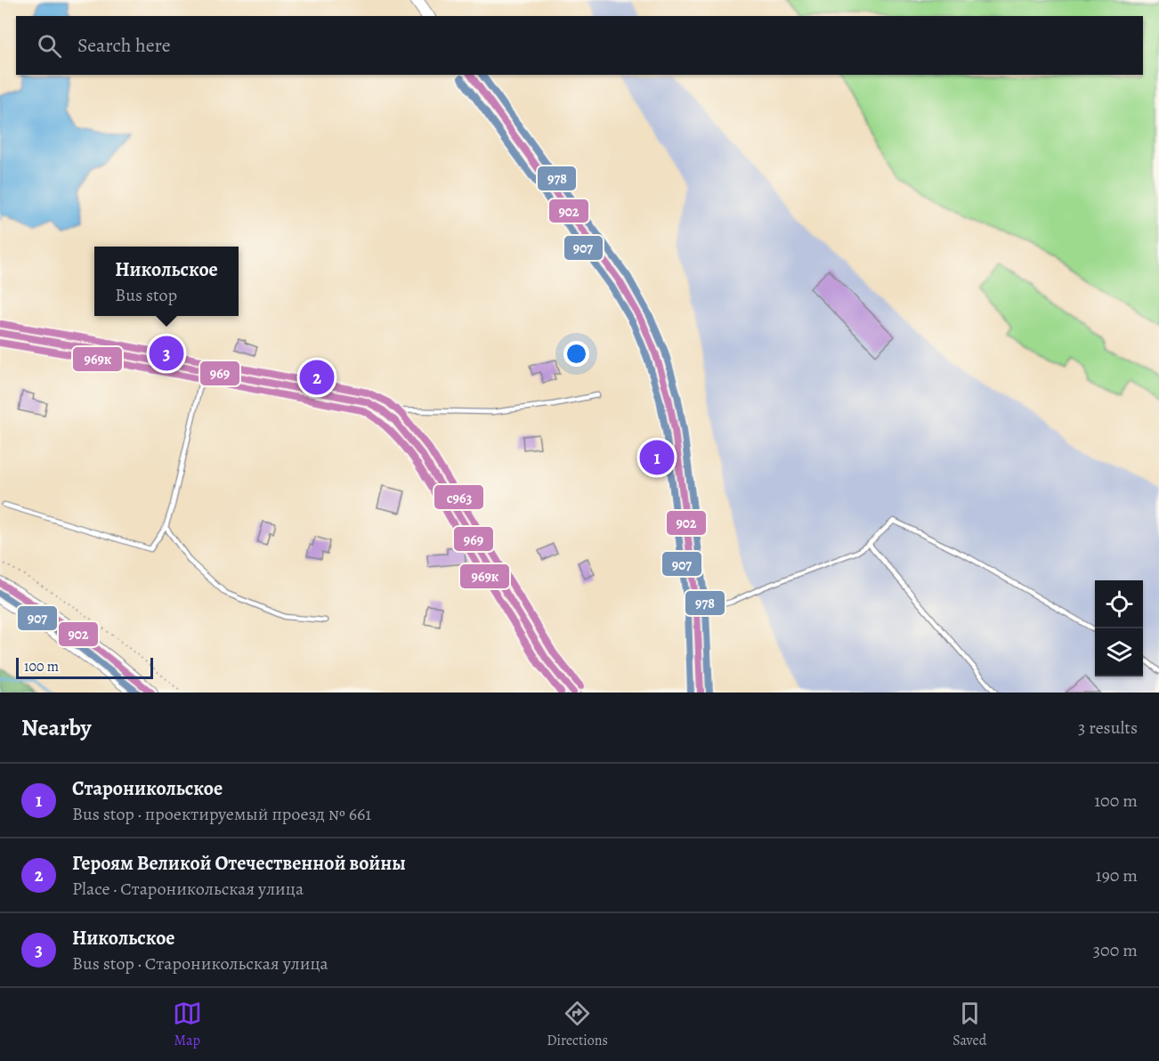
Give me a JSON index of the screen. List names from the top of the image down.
{
  "lines": [
    "transit line 902",
    "transit line 978",
    "transit line 907",
    "transit line с963",
    "transit line 969",
    "transit line 969к"
  ],
  "scale_bar": "100 m",
  "page": {
    "search": "Search here",
    "popup": ["Никольское", "Bus stop"],
    "pins": ["3", "2", "1"],
    "scale": "100 m",
    "heading": ["Nearby", "3 results"],
    "list": [
      {
        "mark": "1",
        "name": "Староникольское",
        "note": "Bus stop · проектируемый проезд № 661",
        "value": "100 m"
      },
      {
        "mark": "2",
        "name": "Героям Великой Отечественной войны",
        "note": "Place · Староникольская улица",
        "value": "190 m"
      },
      {
        "mark": "3",
        "name": "Никольское",
        "note": "Bus stop · Староникольская улица",
        "value": "300 m"
      }
    ],
    "nav": ["Map", "Directions", "Saved"]
  }
}
